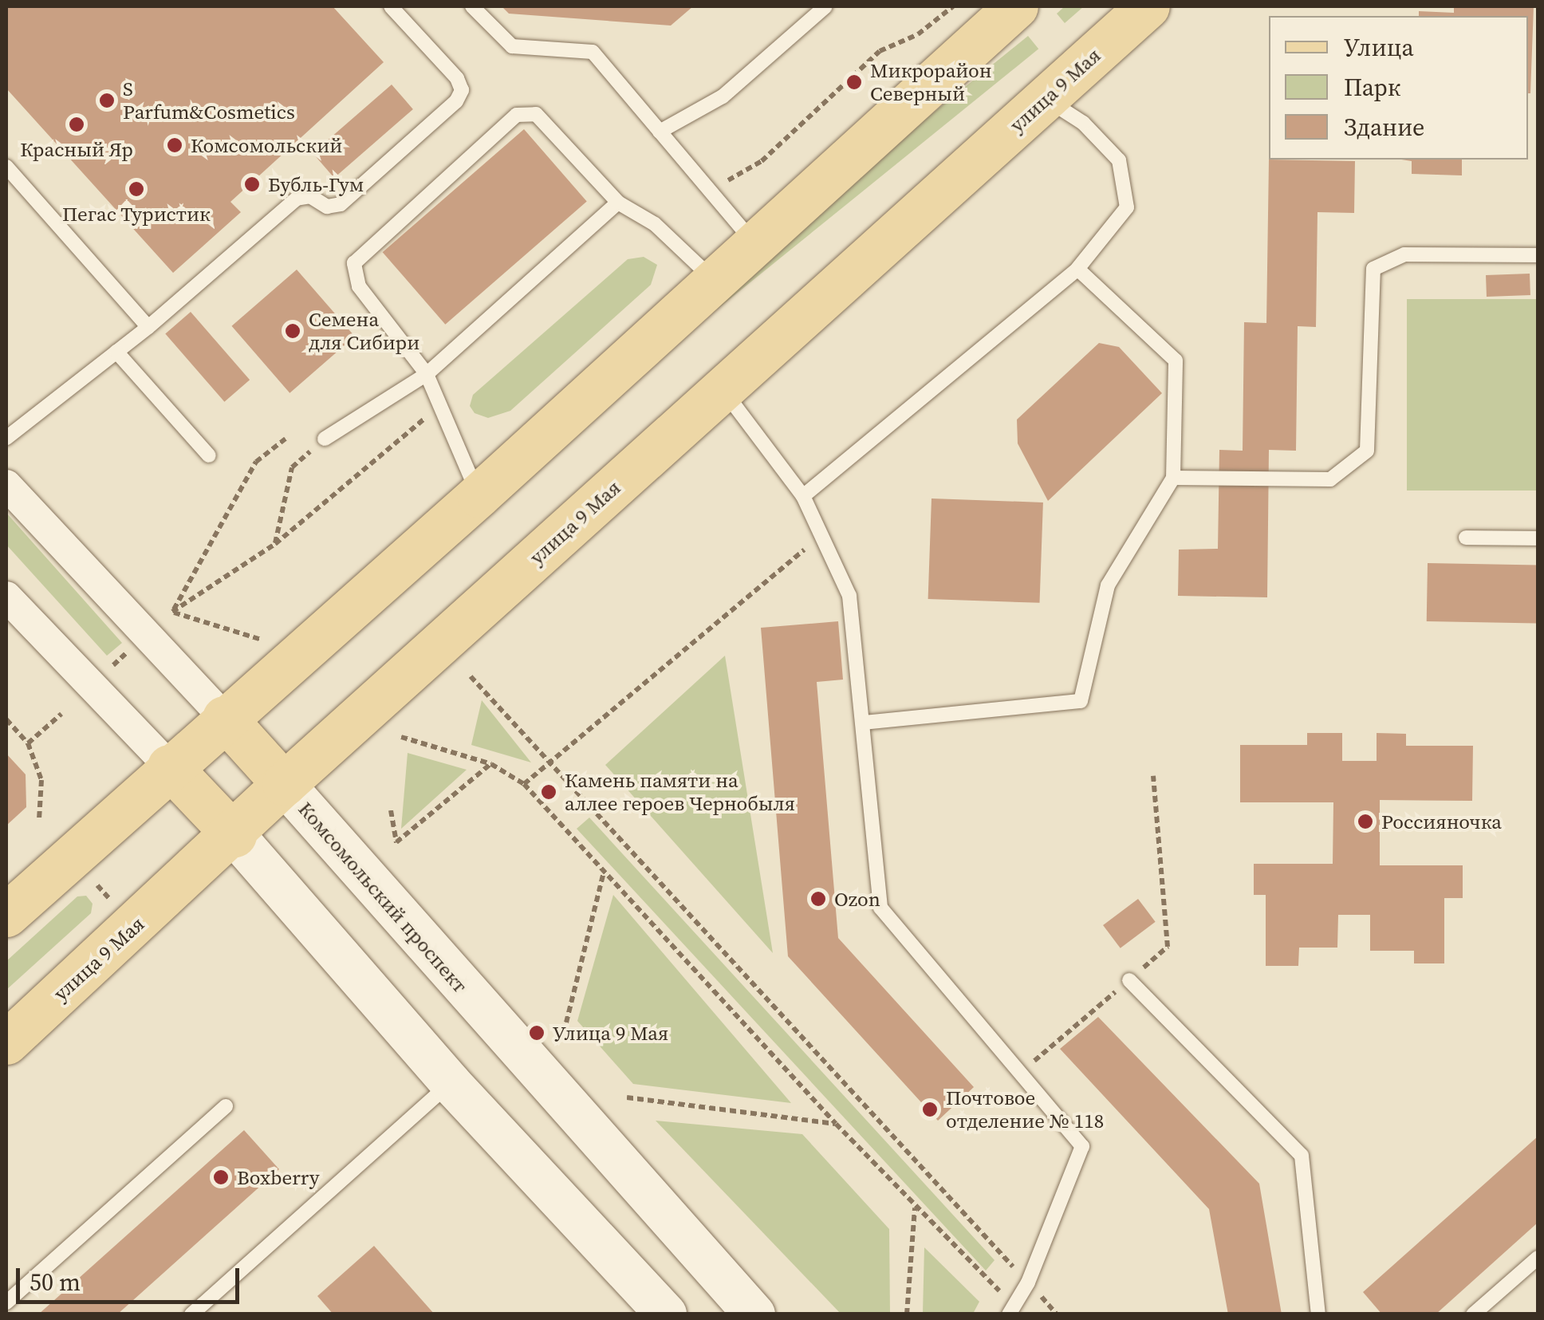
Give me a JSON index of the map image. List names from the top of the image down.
{
  "streets": {
    "main road": ["улица 9 Мая", "Комсомольский проспект"]
  },
  "crossings": [
    ["улица 9 Мая", "Комсомольский проспект"]
  ],
  "places": [
    "Микрорайон Северный",
    "S Parfum&Cosmetics",
    "Красный Яр",
    "Комсомольский",
    "Бубль-Гум",
    "Пегас Туристик",
    "Семена для Сибири",
    "Камень памяти на аллее героев Чернобыля",
    "Россияночка",
    "Ozon",
    "Улица 9 Мая",
    "Почтовое отделение № 118",
    "Boxberry"
  ],
  "legend": ["Улица", "Парк", "Здание"],
  "scale_bar": "50 m"
}
